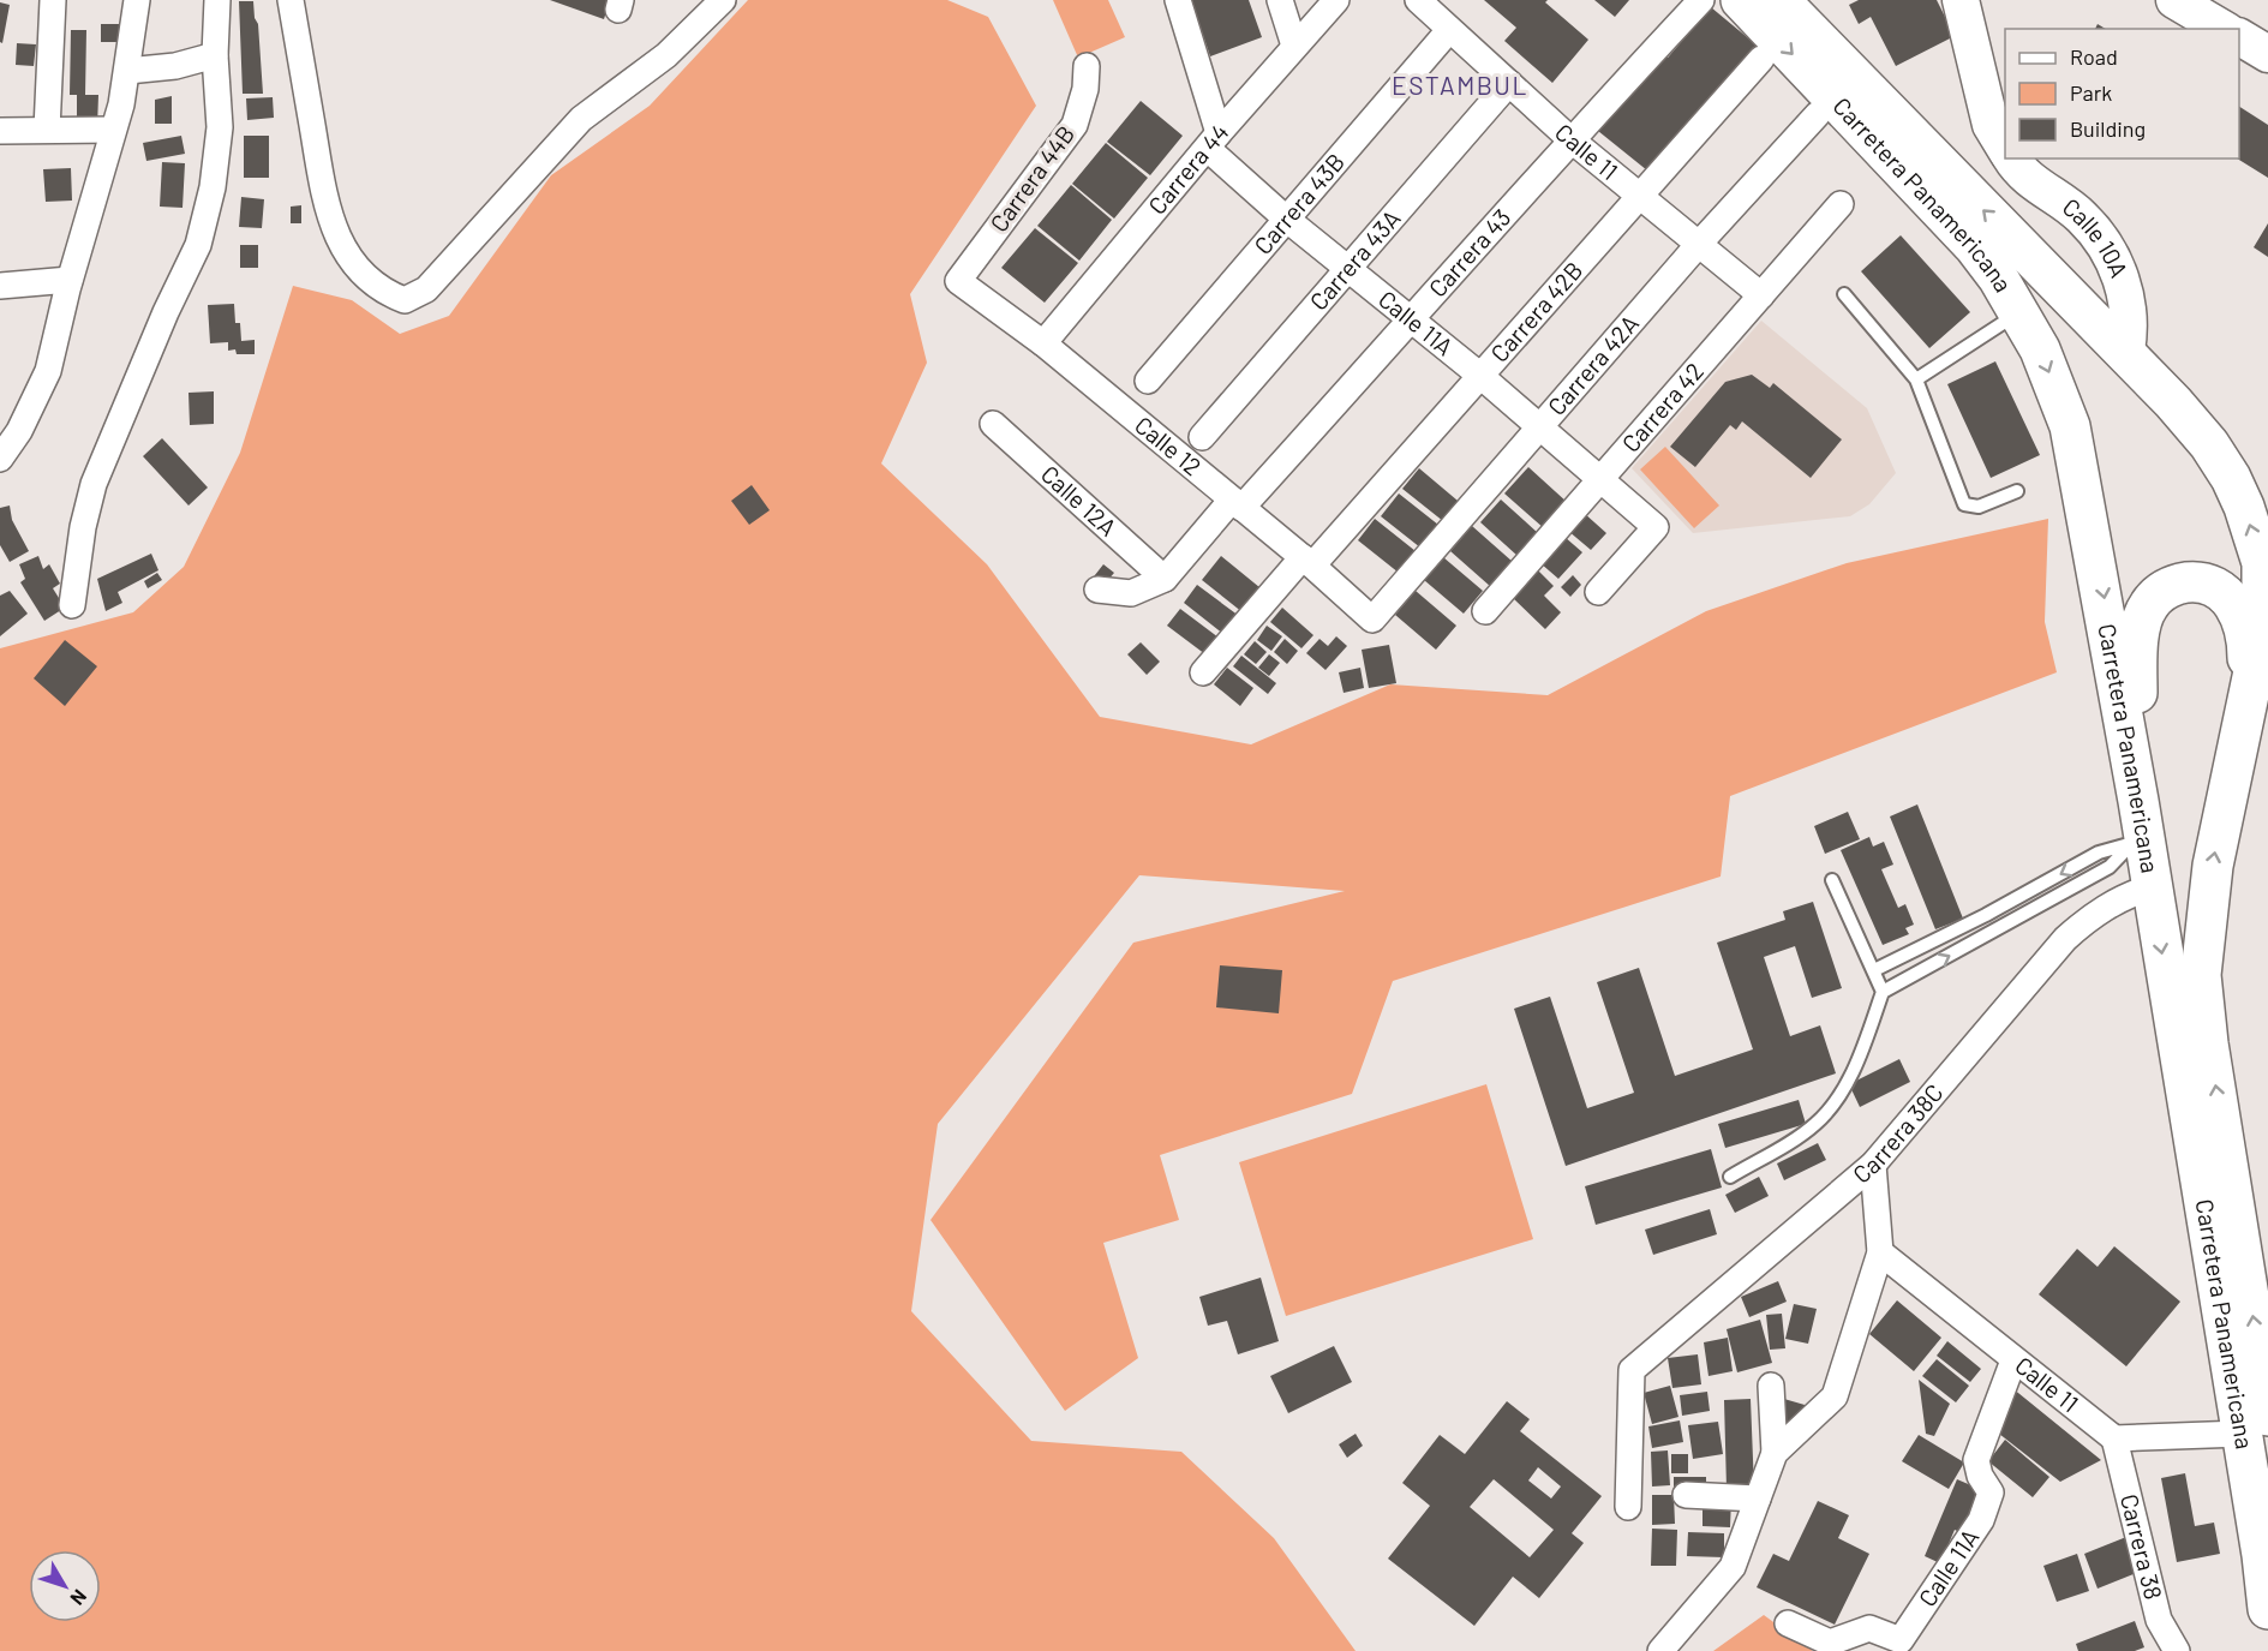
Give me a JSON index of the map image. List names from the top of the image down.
{
  "streets": {
    "highway": ["Carretera Panamericana"],
    "street": [
      "Calle 11",
      "Carrera 44",
      "Carrera 44B",
      "Carrera 43B",
      "Calle 10A",
      "Carrera 43",
      "Carrera 43A",
      "Carrera 42B",
      "Calle 11A",
      "Carrera 42A",
      "Carrera 42",
      "Calle 12",
      "Calle 12A",
      "Carrera 38C",
      "Carrera 38"
    ]
  },
  "crossings": [
    ["Calle 11", "Carrera 43B"],
    ["Calle 11", "Carrera 43"],
    ["Calle 11", "Carrera 43A"],
    ["Calle 11", "Carrera 42B"],
    ["Calle 11", "Calle 11A"],
    ["Calle 11", "Carrera 42A"],
    ["Calle 11", "Carrera 42"],
    ["Calle 11", "Carrera 38"],
    ["Carrera 44", "Calle 11A"],
    ["Carrera 44", "Calle 12"],
    ["Carrera 44B", "Calle 12"],
    ["Carretera Panamericana", "Calle 10A"],
    ["Carretera Panamericana", "Carrera 38C"],
    ["Carrera 43B", "Calle 11A"],
    ["Carrera 43", "Calle 11A"],
    ["Carrera 43", "Calle 12"],
    ["Carrera 43", "Calle 12A"],
    ["Carrera 43A", "Calle 11A"],
    ["Carrera 42B", "Calle 11A"],
    ["Carrera 42B", "Calle 12"],
    ["Calle 11A", "Carrera 42A"],
    ["Calle 11A", "Carrera 42"],
    ["Carrera 42A", "Calle 12"]
  ],
  "districts": ["ESTAMBUL"],
  "legend": ["Road", "Park", "Building"],
  "north": "bottom right"
}
